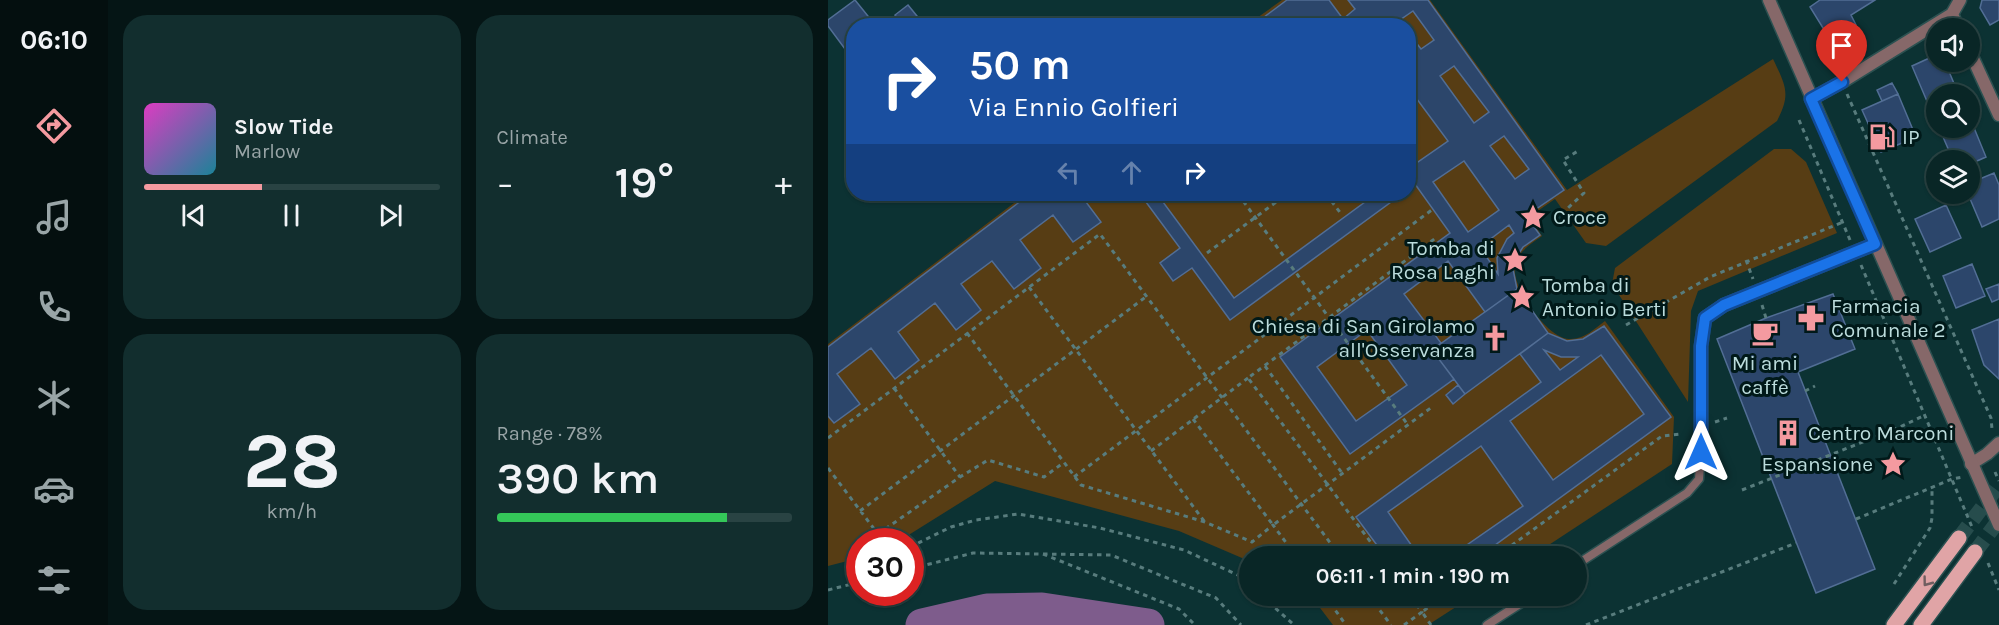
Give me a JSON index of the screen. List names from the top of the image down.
{
  "places": {
    "fuel station": ["IP"],
    "place": [
      "Croce",
      "Tomba di Rosa Laghi",
      "Tomba di Antonio Berti",
      "Espansione"
    ],
    "pharmacy": ["Farmacia Comunale 2"],
    "cafe": ["Mi ami caffè"],
    "church": ["Chiesa di San Girolamo all'Osservanza"],
    "building": ["Centro Marconi"]
  },
  "page": {
    "tabs": "06:10",
    "tile": [
      "Climate",
      ["28", "km/h"],
      ["Range · 78%", "390 km"]
    ],
    "turn": ["50 m", "Via Ennio Golfieri"],
    "song": ["Slow Tide", "Marlow"],
    "heat": ["−", "19°", "+"],
    "limit": "30",
    "trip": "06:11 · 1 min · 190 m"
  }
}
